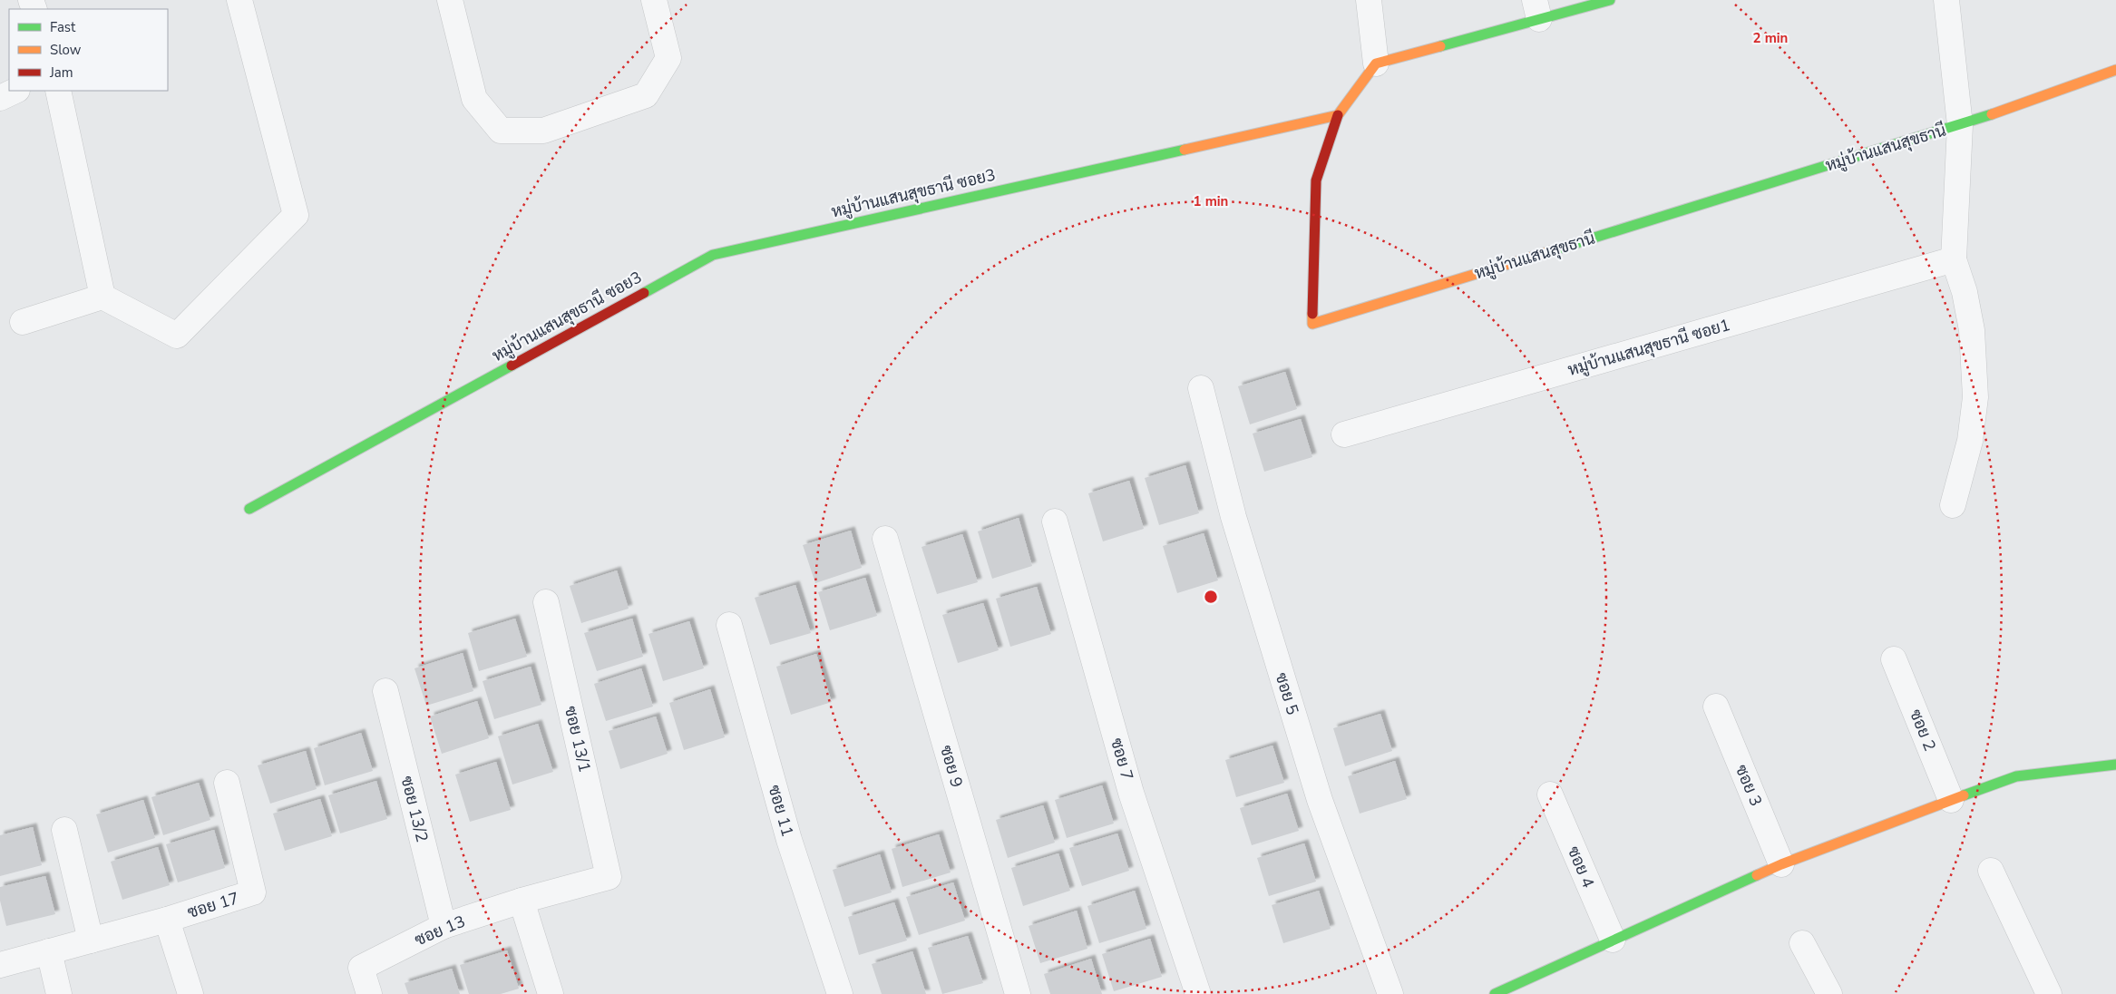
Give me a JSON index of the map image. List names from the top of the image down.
{
  "streets": {
    "street": [
      "หมู่บ้านแสนสุขธานี",
      "หมู่บ้านแสนสุขธานี ซอย3",
      "หมู่บ้านแสนสุขธานี ซอย1",
      "ซอย 5",
      "ซอย 2",
      "ซอย 13/1",
      "ซอย 7",
      "ซอย 9",
      "ซอย 3",
      "ซอย 13/2",
      "ซอย 11",
      "ซอย 4",
      "ซอย 17",
      "ซอย 13"
    ]
  },
  "crossings": [
    ["หมู่บ้านแสนสุขธานี", "หมู่บ้านแสนสุขธานี ซอย3"],
    ["หมู่บ้านแสนสุขธานี", "หมู่บ้านแสนสุขธานี ซอย1"],
    ["ซอย 13/1", "ซอย 13"],
    ["ซอย 13/2", "ซอย 13"]
  ],
  "legend": ["Fast", "Slow", "Jam"],
  "rings": ["2 min", "1 min"]
}
